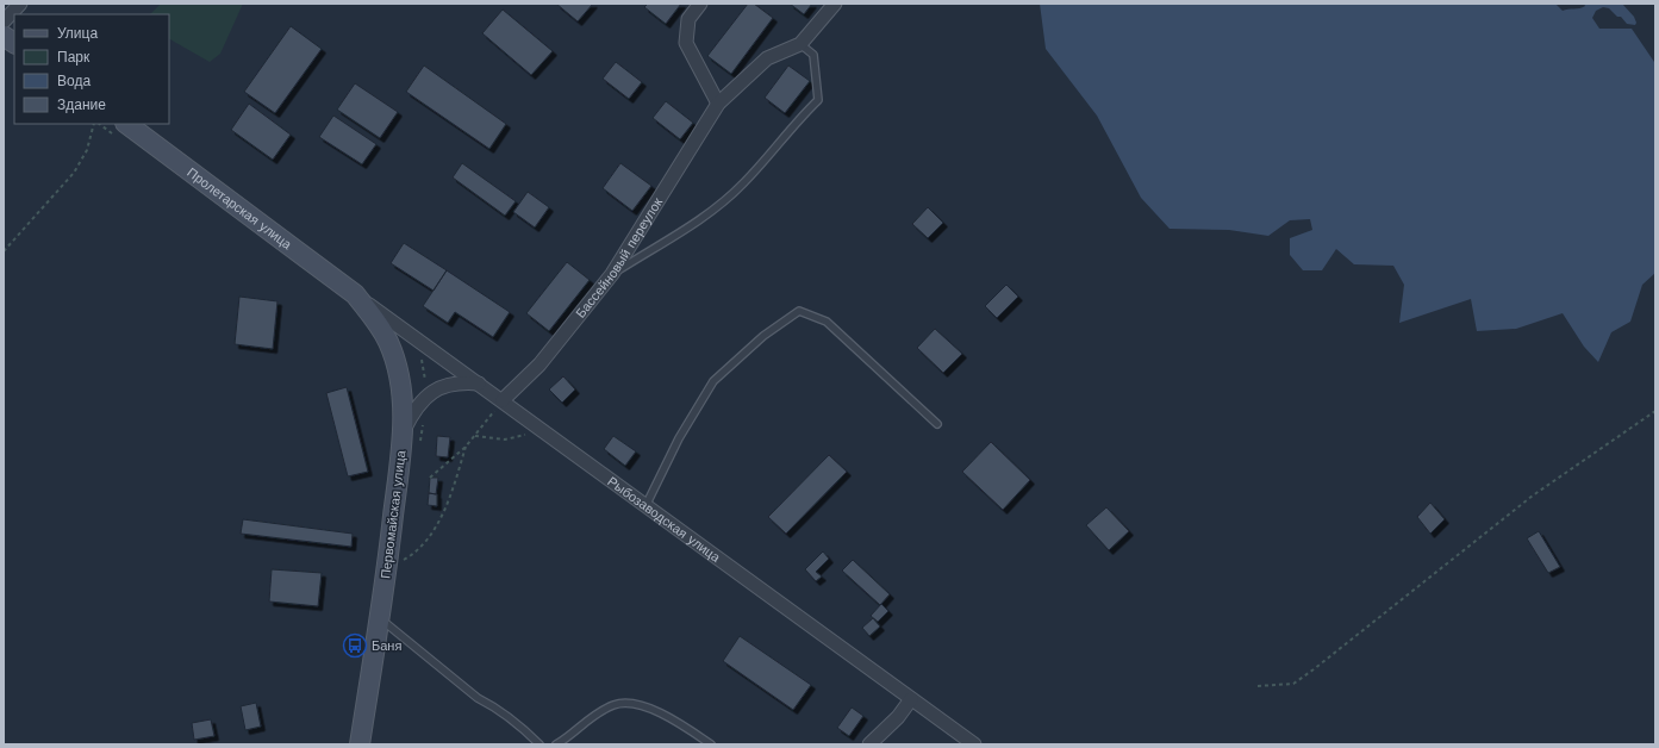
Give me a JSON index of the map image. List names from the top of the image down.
{
  "streets": {
    "street": [
      "Пролетарская улица",
      "Бассейновый переулок",
      "Первомайская улица",
      "Рыбозаводская улица"
    ]
  },
  "crossings": [
    ["Пролетарская улица", "Первомайская улица"],
    ["Пролетарская улица", "Рыбозаводская улица"],
    ["Бассейновый переулок", "Рыбозаводская улица"],
    ["Первомайская улица", "Рыбозаводская улица"]
  ],
  "places": {
    "bus stop": ["Баня"]
  },
  "legend": [
    "Улица",
    "Парк",
    "Вода",
    "Здание"
  ]
}
